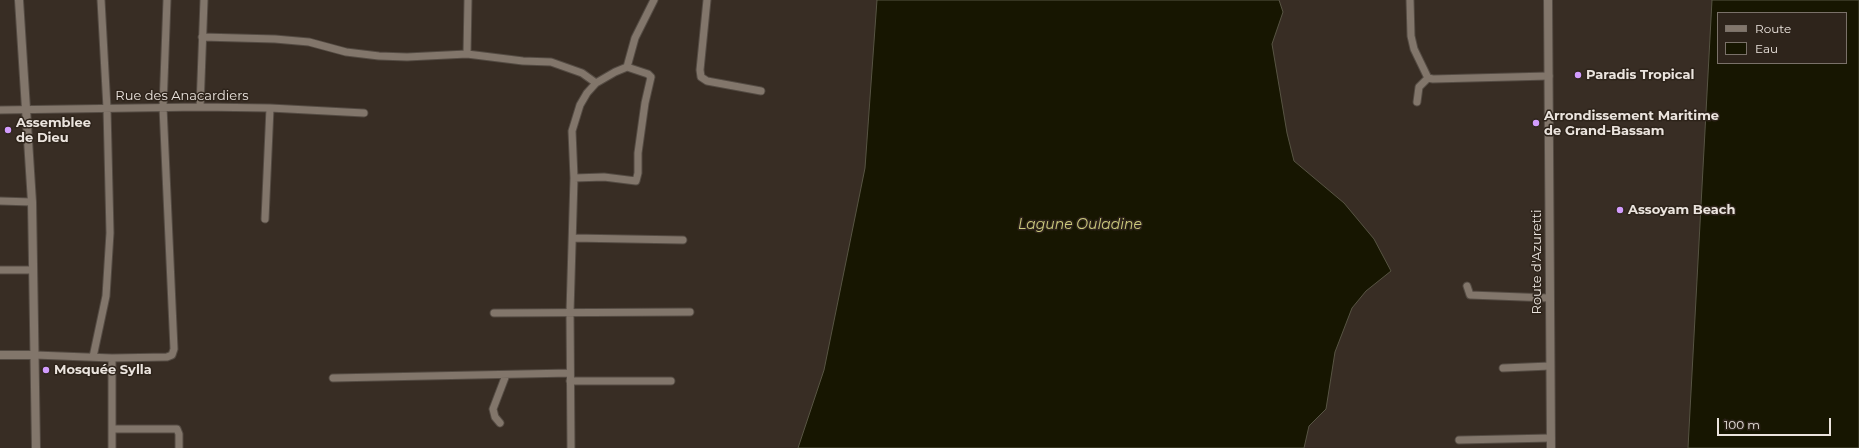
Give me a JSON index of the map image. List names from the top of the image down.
{
  "streets": {
    "street": ["Rue des Anacardiers", "Route d'Azuretti"]
  },
  "water": ["Lagune Ouladine"],
  "places": [
    "Paradis Tropical",
    "Arrondissement Maritime de Grand-Bassam",
    "Assemblee de Dieu",
    "Assoyam Beach",
    "Mosquée Sylla"
  ],
  "legend": ["Route", "Eau"],
  "scale_bar": "100 m"
}
